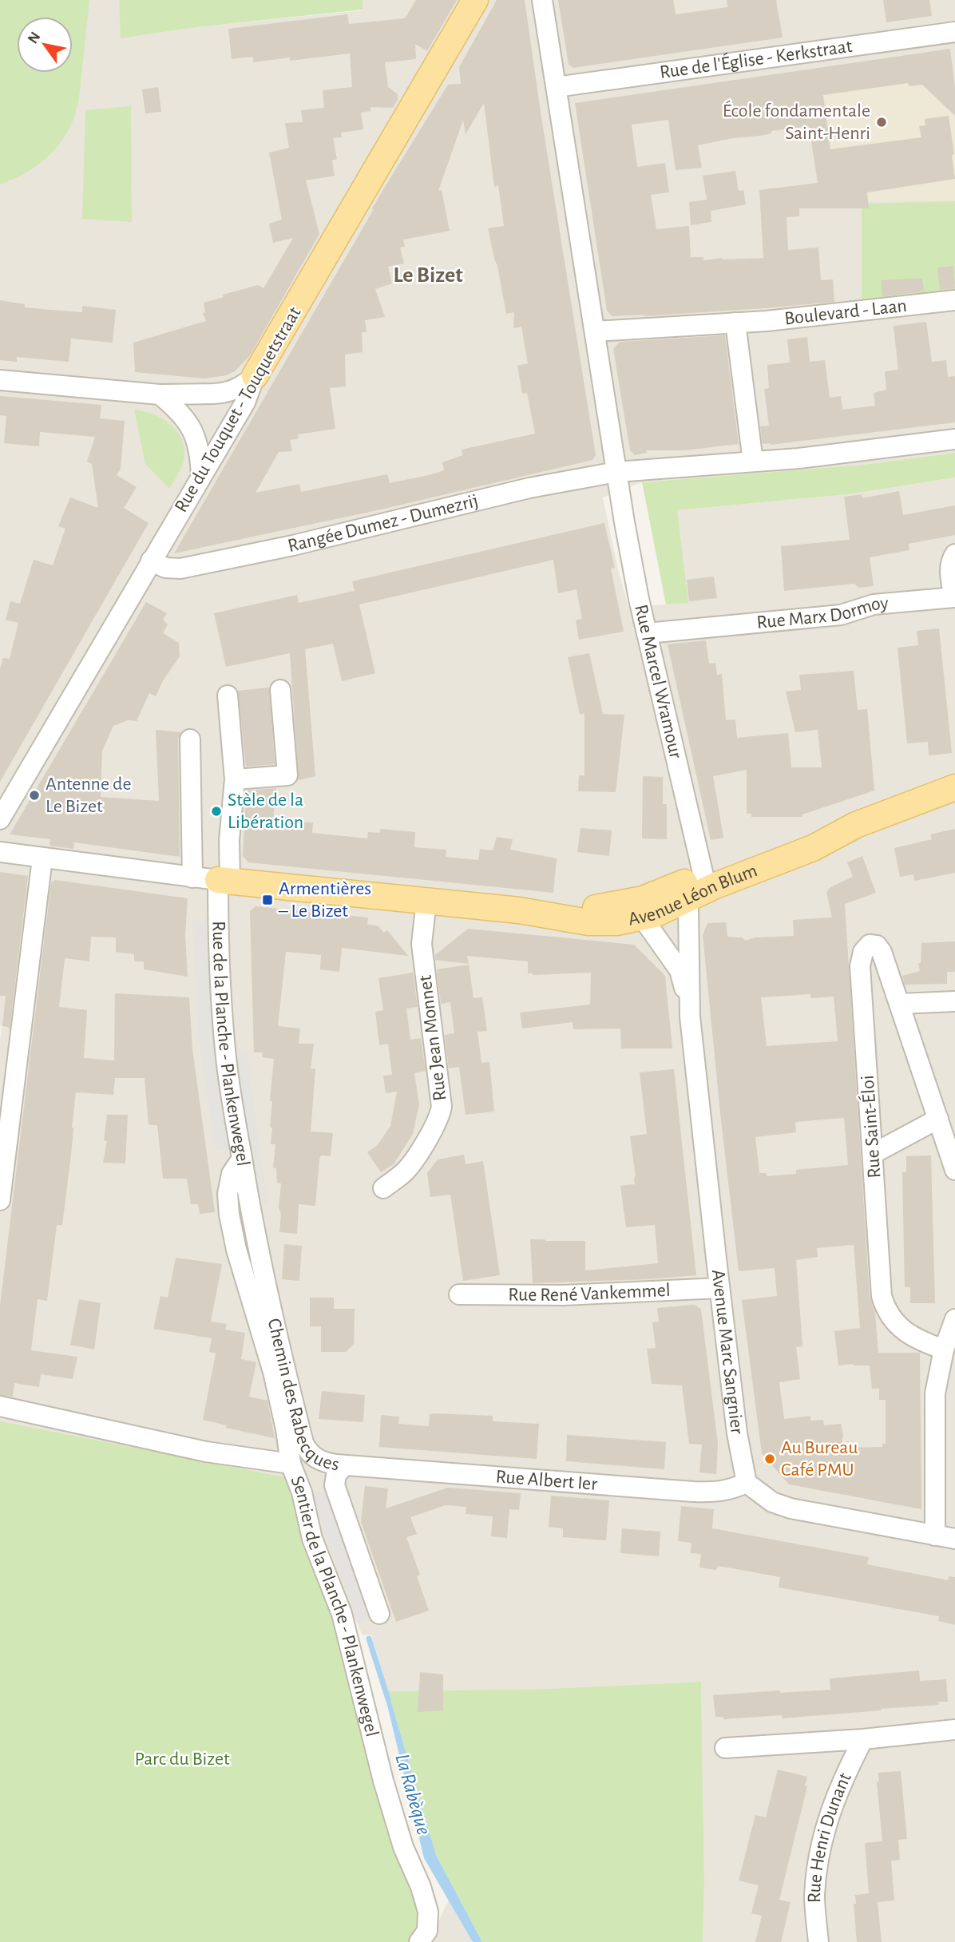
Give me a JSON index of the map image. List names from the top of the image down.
{
  "streets": {
    "main road": ["Rue du Touquet - Touquetstraat", "Avenue Léon Blum"],
    "street": [
      "Rue de l'Église - Kerkstraat",
      "Boulevard - Laan",
      "Rangée Dumez - Dumezrij",
      "Rue Marx Dormoy",
      "Rue Marcel Wramour",
      "Rue Jean Monnet",
      "Rue de la Planche - Plankenwegel",
      "Rue Saint-Éloi",
      "Rue René Vankemmel",
      "Avenue Marc Sangnier",
      "Chemin des Rabecques",
      "Rue Albert Ier",
      "Sentier de la Planche - Plankenwegel",
      "Rue Henri Dunant"
    ]
  },
  "crossings": [
    ["Rue de l'Église - Kerkstraat", "Rue Marcel Wramour"],
    ["Boulevard - Laan", "Rue Marcel Wramour"],
    ["Rue du Touquet - Touquetstraat", "Rangée Dumez - Dumezrij"],
    ["Rangée Dumez - Dumezrij", "Rue Marcel Wramour"],
    ["Rue Marx Dormoy", "Rue Marcel Wramour"],
    ["Rue Marcel Wramour", "Avenue Léon Blum"],
    ["Rue Marcel Wramour", "Avenue Marc Sangnier"],
    ["Avenue Léon Blum", "Rue Jean Monnet"],
    ["Avenue Léon Blum", "Rue de la Planche - Plankenwegel"],
    ["Avenue Léon Blum", "Avenue Marc Sangnier"],
    ["Rue de la Planche - Plankenwegel", "Chemin des Rabecques"],
    ["Rue de la Planche - Plankenwegel", "Sentier de la Planche - Plankenwegel"],
    ["Rue René Vankemmel", "Avenue Marc Sangnier"],
    ["Avenue Marc Sangnier", "Rue Albert Ier"],
    ["Chemin des Rabecques", "Rue Albert Ier"]
  ],
  "districts": ["Le Bizet"],
  "water": ["La Rabèque"],
  "parks": ["Parc du Bizet"],
  "places": {
    "other": [
      "École fondamentale Saint-Henri",
      "Antenne de Le Bizet",
      "Stèle de la Libération",
      "Au Bureau Café PMU"
    ],
    "transit": ["Armentières – Le Bizet"]
  },
  "north": "top left"
}
